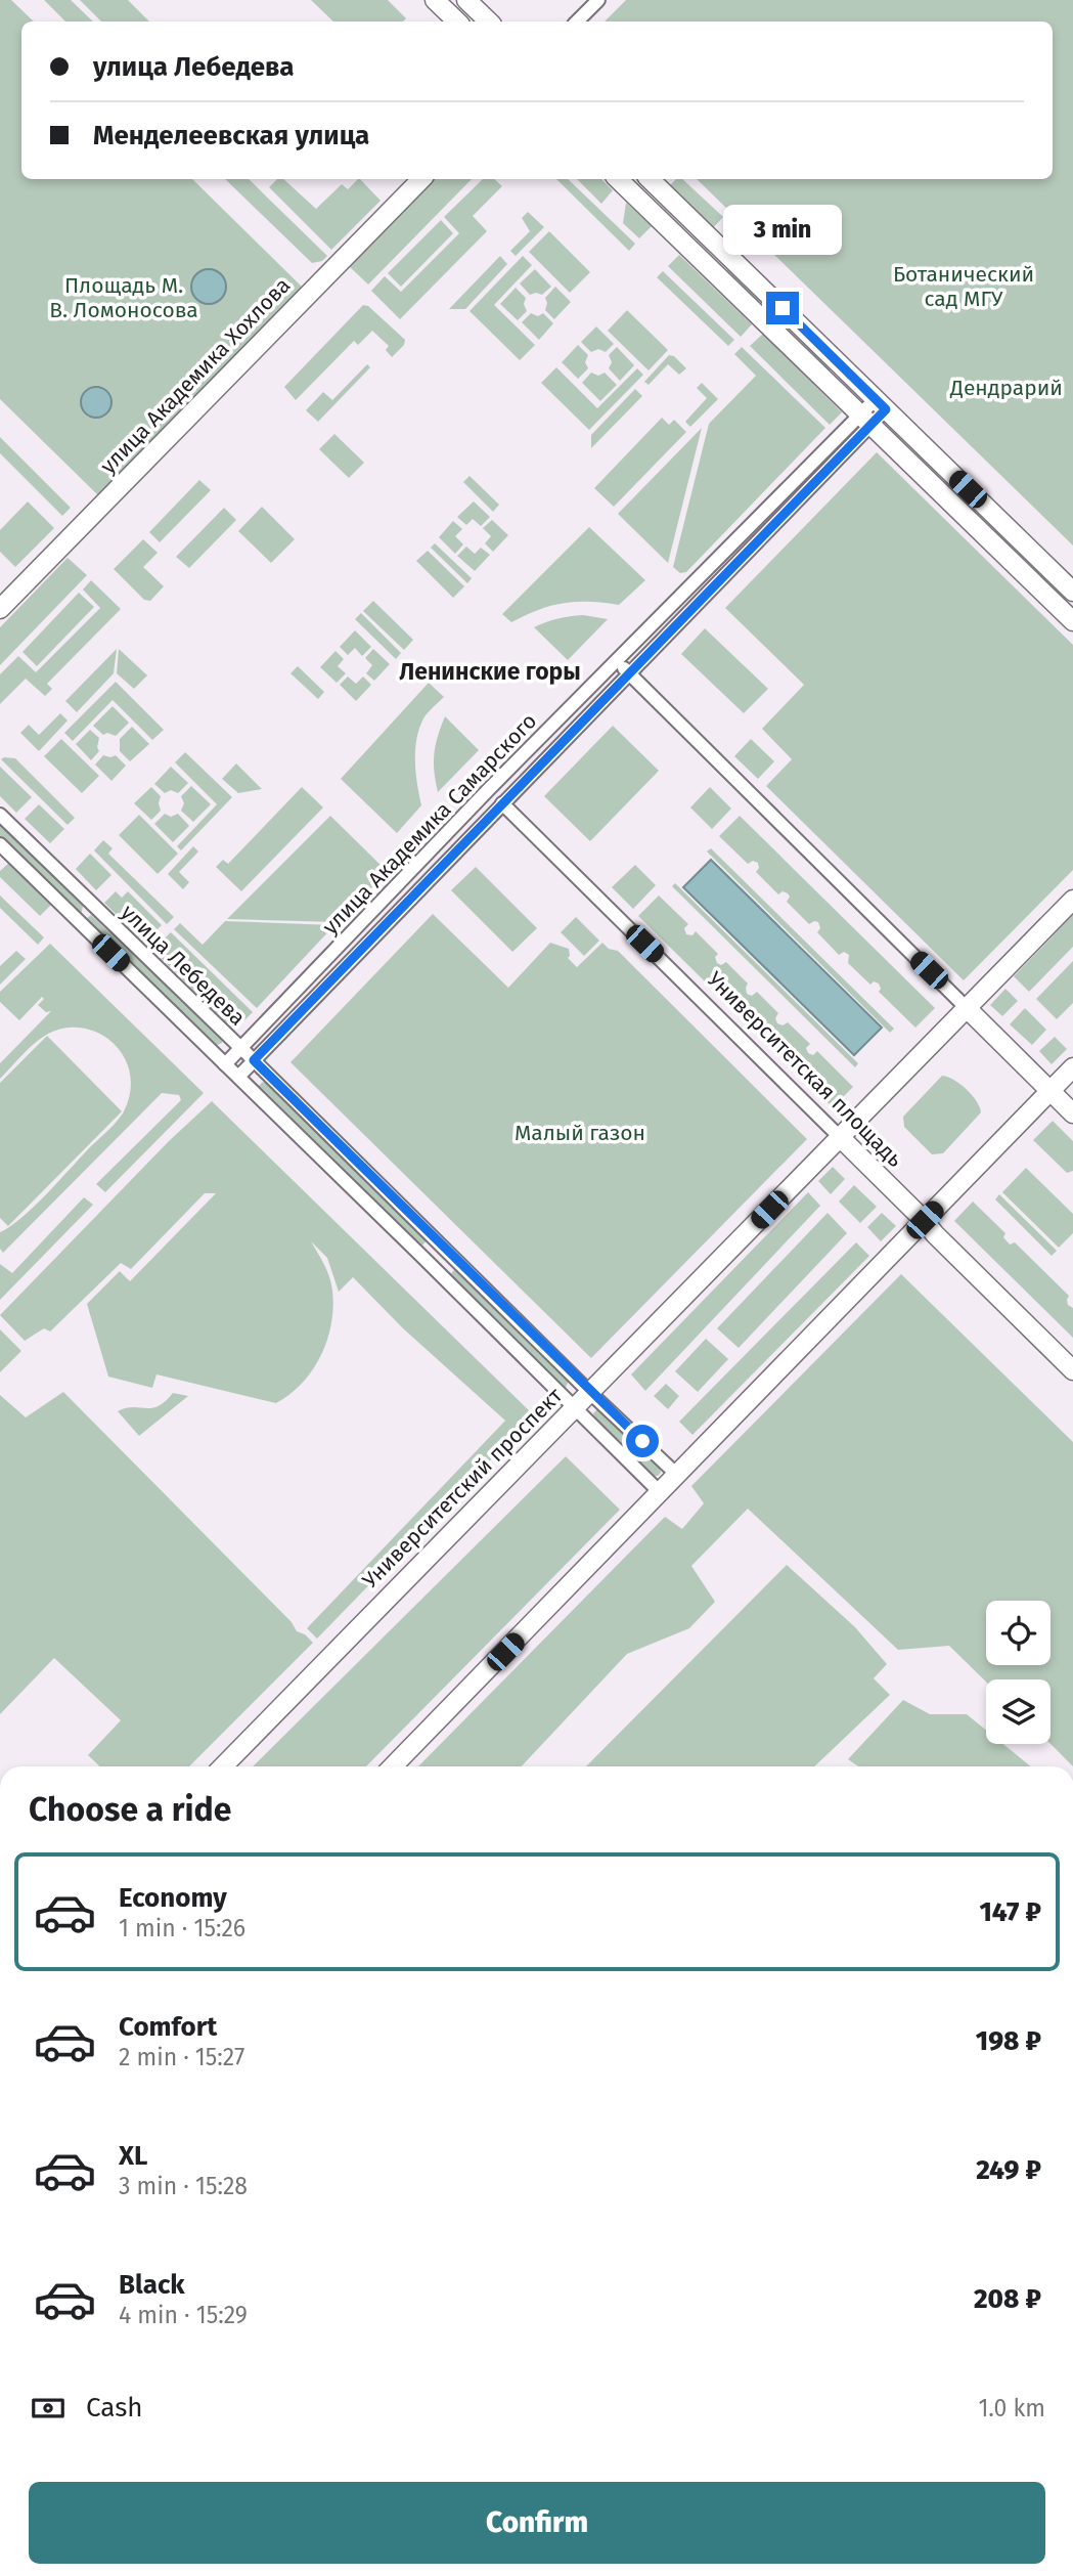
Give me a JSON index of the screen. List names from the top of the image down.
{
  "streets": {
    "street": [
      "улица Академика Хохлова",
      "улица Академика Самарского",
      "улица Лебедева",
      "Университетская площадь",
      "Университетский проспект"
    ]
  },
  "crossings": [
    ["улица Академика Самарского", "улица Лебедева"],
    ["улица Академика Самарского", "Университетская площадь"],
    ["улица Лебедева", "Университетский проспект"],
    ["Университетская площадь", "Университетский проспект"]
  ],
  "districts": ["Ленинские горы"],
  "parks": [
    "Ботанический сад МГУ",
    "Площадь М. В. Ломоносова",
    "Дендрарий",
    "Малый газон"
  ],
  "page": {
    "banner": ["улица Лебедева", "Менделеевская улица"],
    "bubble": "3 min",
    "heading": "Choose a ride",
    "list": [
      {
        "name": "Economy",
        "note": "1 min · 15:26",
        "value": "147 ₽"
      },
      {
        "name": "Comfort",
        "note": "2 min · 15:27",
        "value": "198 ₽"
      },
      {
        "name": "XL",
        "note": "3 min · 15:28",
        "value": "249 ₽"
      },
      {
        "name": "Black",
        "note": "4 min · 15:29",
        "value": "208 ₽"
      }
    ],
    "pay": ["Cash", "1.0 km"],
    "buttons": "Confirm"
  }
}
